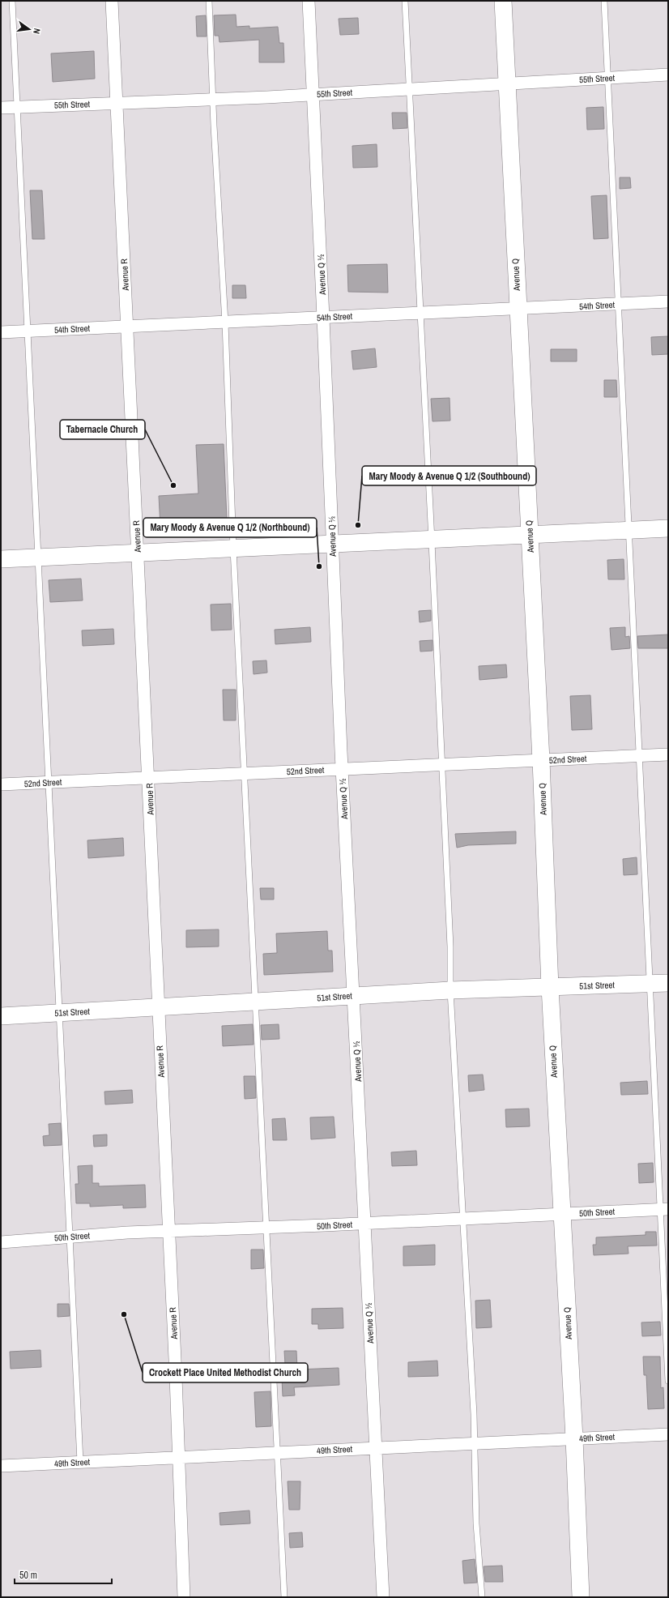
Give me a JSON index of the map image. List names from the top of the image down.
{
  "streets": {
    "street": [
      "55th Street",
      "Avenue R",
      "Avenue Q ½",
      "Avenue Q",
      "54th Street",
      "52nd Street",
      "51st Street",
      "50th Street",
      "49th Street"
    ]
  },
  "crossings": [
    ["55th Street", "Avenue R"],
    ["55th Street", "Avenue Q ½"],
    ["55th Street", "Avenue Q"],
    ["Avenue R", "54th Street"],
    ["Avenue R", "52nd Street"],
    ["Avenue R", "51st Street"],
    ["Avenue R", "50th Street"],
    ["Avenue R", "49th Street"],
    ["Avenue Q ½", "54th Street"],
    ["Avenue Q ½", "52nd Street"],
    ["Avenue Q ½", "51st Street"],
    ["Avenue Q ½", "50th Street"],
    ["Avenue Q ½", "49th Street"],
    ["Avenue Q", "54th Street"],
    ["Avenue Q", "52nd Street"],
    ["Avenue Q", "51st Street"],
    ["Avenue Q", "50th Street"],
    ["Avenue Q", "49th Street"]
  ],
  "places": [
    "Tabernacle Church",
    "Mary Moody & Avenue Q 1/2 (Southbound)",
    "Mary Moody & Avenue Q 1/2 (Northbound)",
    "Crockett Place United Methodist Church"
  ],
  "scale_bar": "50 m",
  "north": "right"
}
